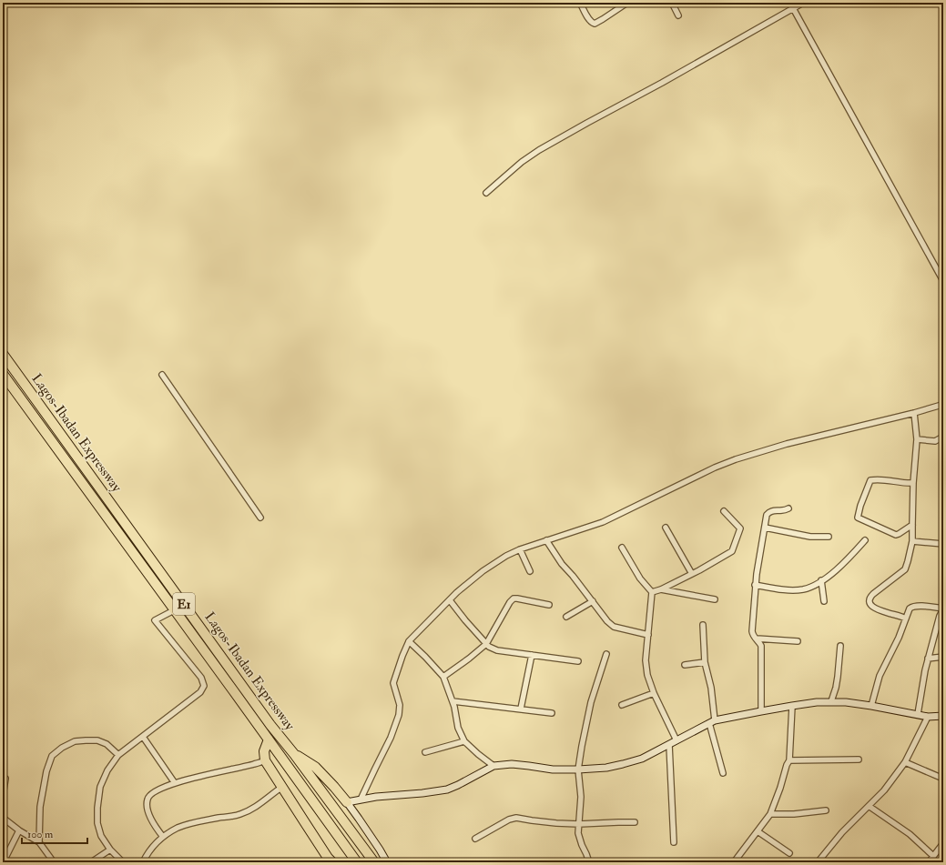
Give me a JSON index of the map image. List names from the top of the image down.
{
  "streets": {
    "highway": ["Lagos-Ibadan Expressway", "E1"]
  },
  "scale_bar": "100 m"
}
